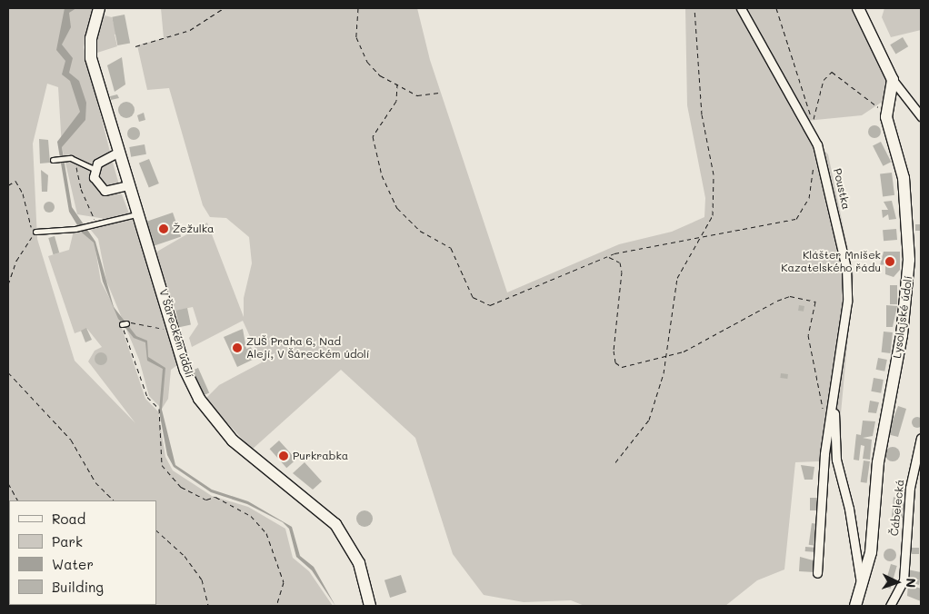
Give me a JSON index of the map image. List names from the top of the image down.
{
  "streets": {
    "street": [
      "Poustka",
      "Lysolajské údolí",
      "V Šáreckém údolí",
      "Čábelecká"
    ]
  },
  "crossings": [
    ["Poustka", "Lysolajské údolí"]
  ],
  "places": [
    "Žežulka",
    "Klášter Mnišek Kazatelského řádu",
    "ZUŠ Praha 6, Nad Alejí, V Šáreckém údolí",
    "Purkrabka"
  ],
  "legend": [
    "Road",
    "Park",
    "Water",
    "Building"
  ],
  "north": "right"
}
